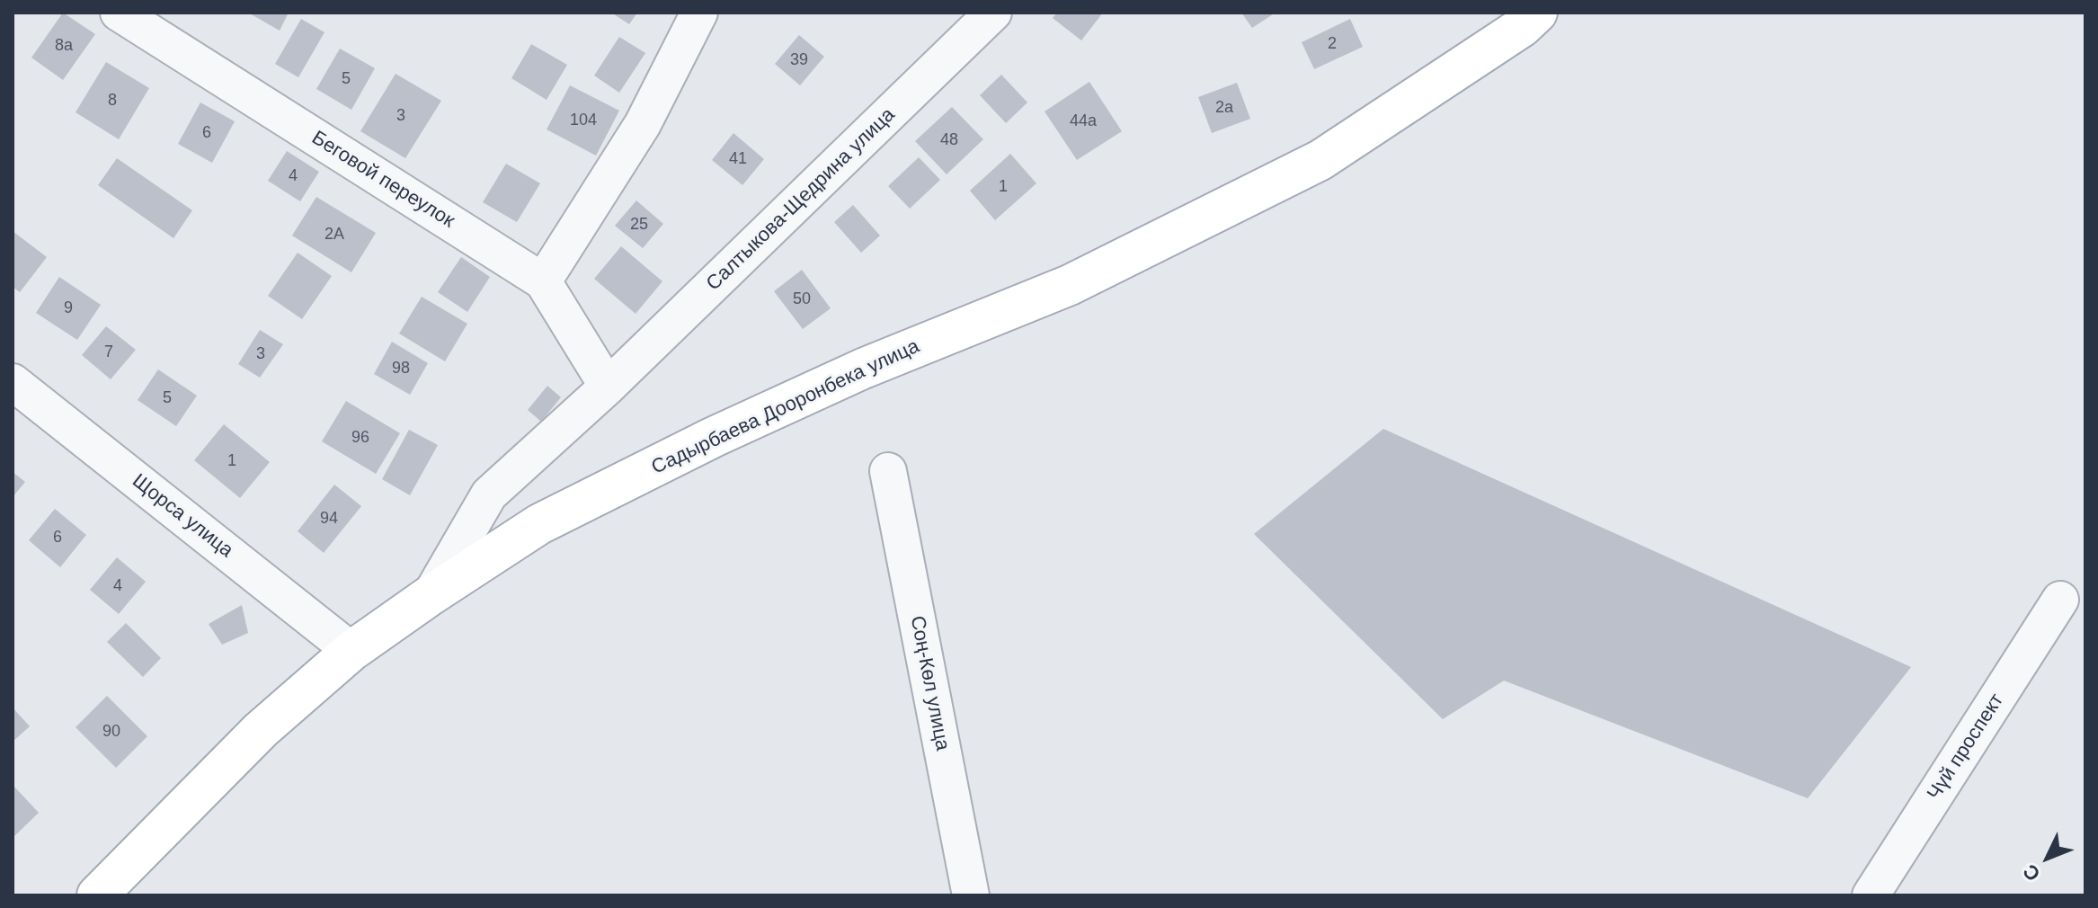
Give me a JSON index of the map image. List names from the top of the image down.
{
  "streets": {
    "main road": ["Садырбаева Дооронбека улица"],
    "street": [
      "Беговой переулок",
      "Салтыкова-Щедрина улица",
      "Щорса улица",
      "Соң-Көл улица",
      "Чүй проспект"
    ]
  },
  "crossings": [
    ["Беговой переулок", "Салтыкова-Щедрина улица"],
    ["Салтыкова-Щедрина улица", "Садырбаева Дооронбека улица"],
    ["Садырбаева Дооронбека улица", "Щорса улица"]
  ],
  "house_numbers": [
    "2",
    "8a",
    "39",
    "5",
    "8",
    "2a",
    "3",
    "104",
    "44a",
    "6",
    "48",
    "41",
    "4",
    "1",
    "25",
    "2А",
    "50",
    "9",
    "7",
    "3",
    "98",
    "5",
    "96",
    "1",
    "94",
    "6",
    "4",
    "90"
  ],
  "north": "bottom left"
}
